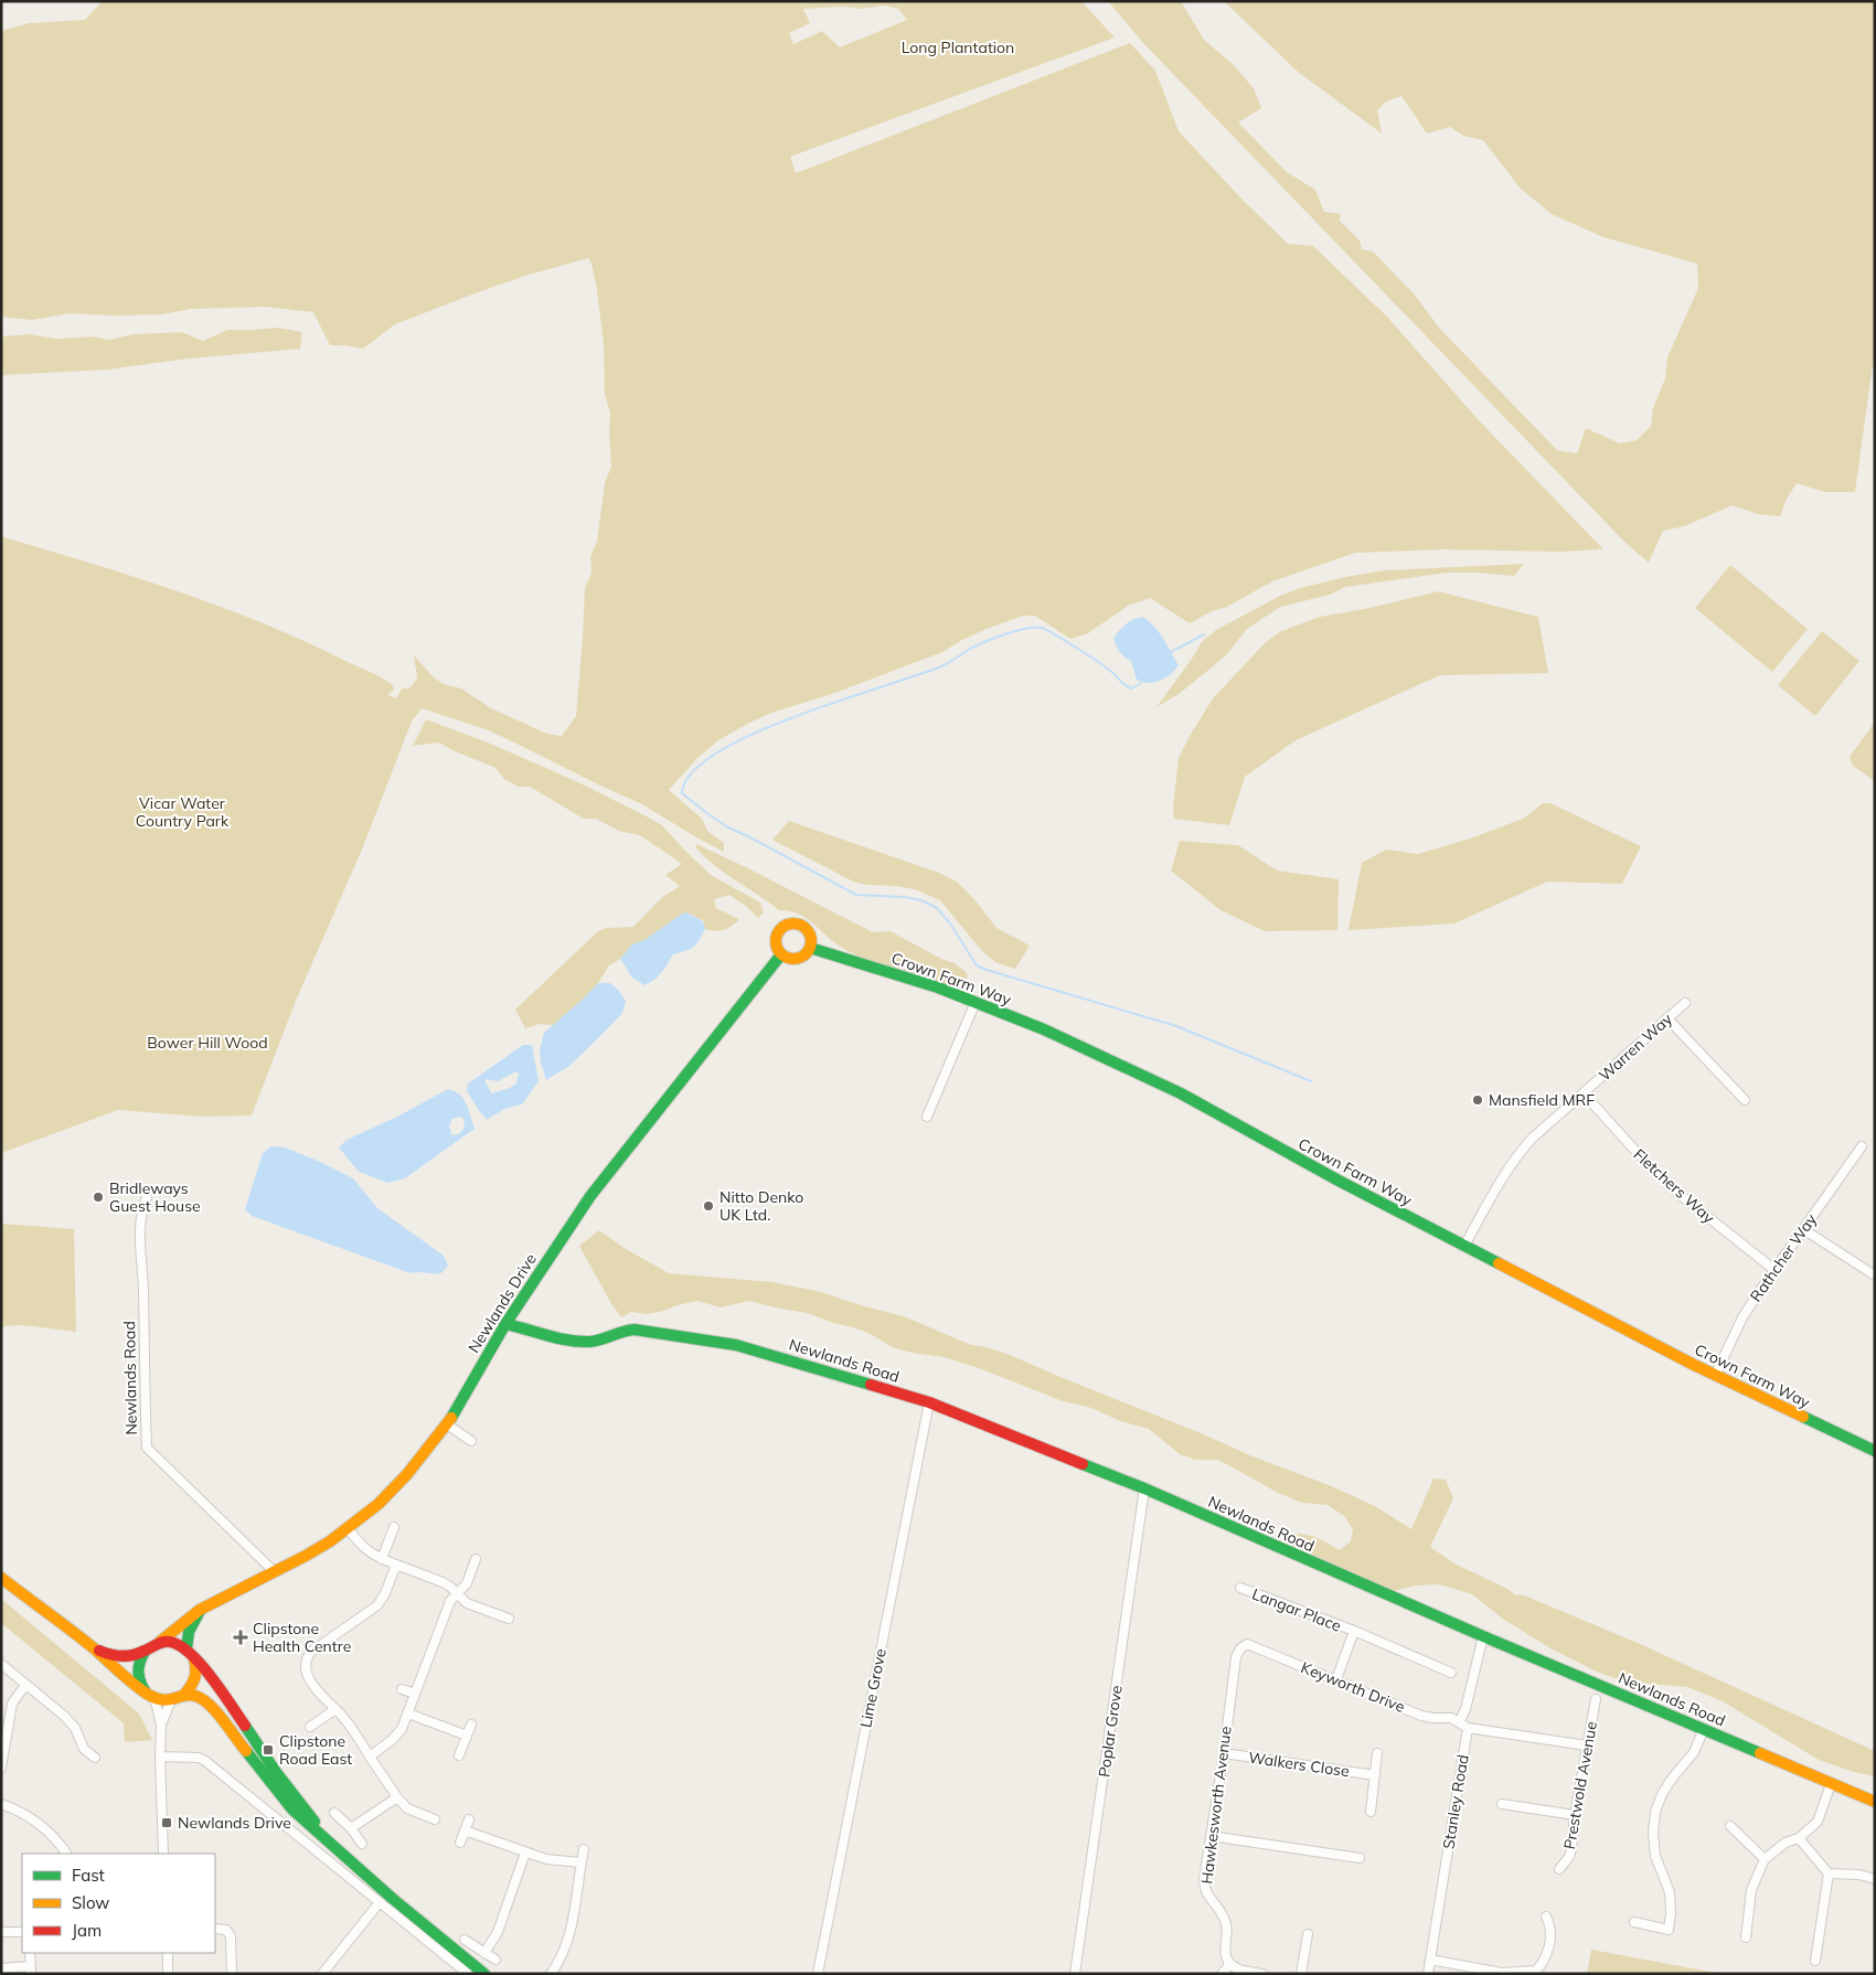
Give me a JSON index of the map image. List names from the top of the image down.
{
  "streets": {
    "street": [
      "Crown Farm Way",
      "Warren Way",
      "Fletchers Way",
      "Rathcher Way",
      "Newlands Drive",
      "Newlands Road",
      "Langar Place",
      "Keyworth Drive",
      "Lime Grove",
      "Poplar Grove",
      "Walkers Close",
      "Prestwold Avenue",
      "Stanley Road",
      "Hawkesworth Avenue"
    ]
  },
  "crossings": [
    ["Crown Farm Way", "Warren Way"],
    ["Crown Farm Way", "Rathcher Way"],
    ["Crown Farm Way", "Newlands Drive"],
    ["Warren Way", "Fletchers Way"],
    ["Fletchers Way", "Rathcher Way"],
    ["Newlands Drive", "Newlands Road"],
    ["Newlands Road", "Lime Grove"],
    ["Newlands Road", "Poplar Grove"],
    ["Langar Place", "Keyworth Drive"],
    ["Keyworth Drive", "Hawkesworth Avenue"],
    ["Walkers Close", "Hawkesworth Avenue"]
  ],
  "parks": ["Long Plantation", "Vicar Water Country Park", "Bower Hill Wood"],
  "places": {
    "other": ["Mansfield MRF", "Bridleways Guest House", "Nitto Denko UK Ltd."],
    "health": ["Clipstone Health Centre"],
    "transit": ["Clipstone Road East", "Newlands Drive"]
  },
  "legend": ["Fast", "Slow", "Jam"]
}
